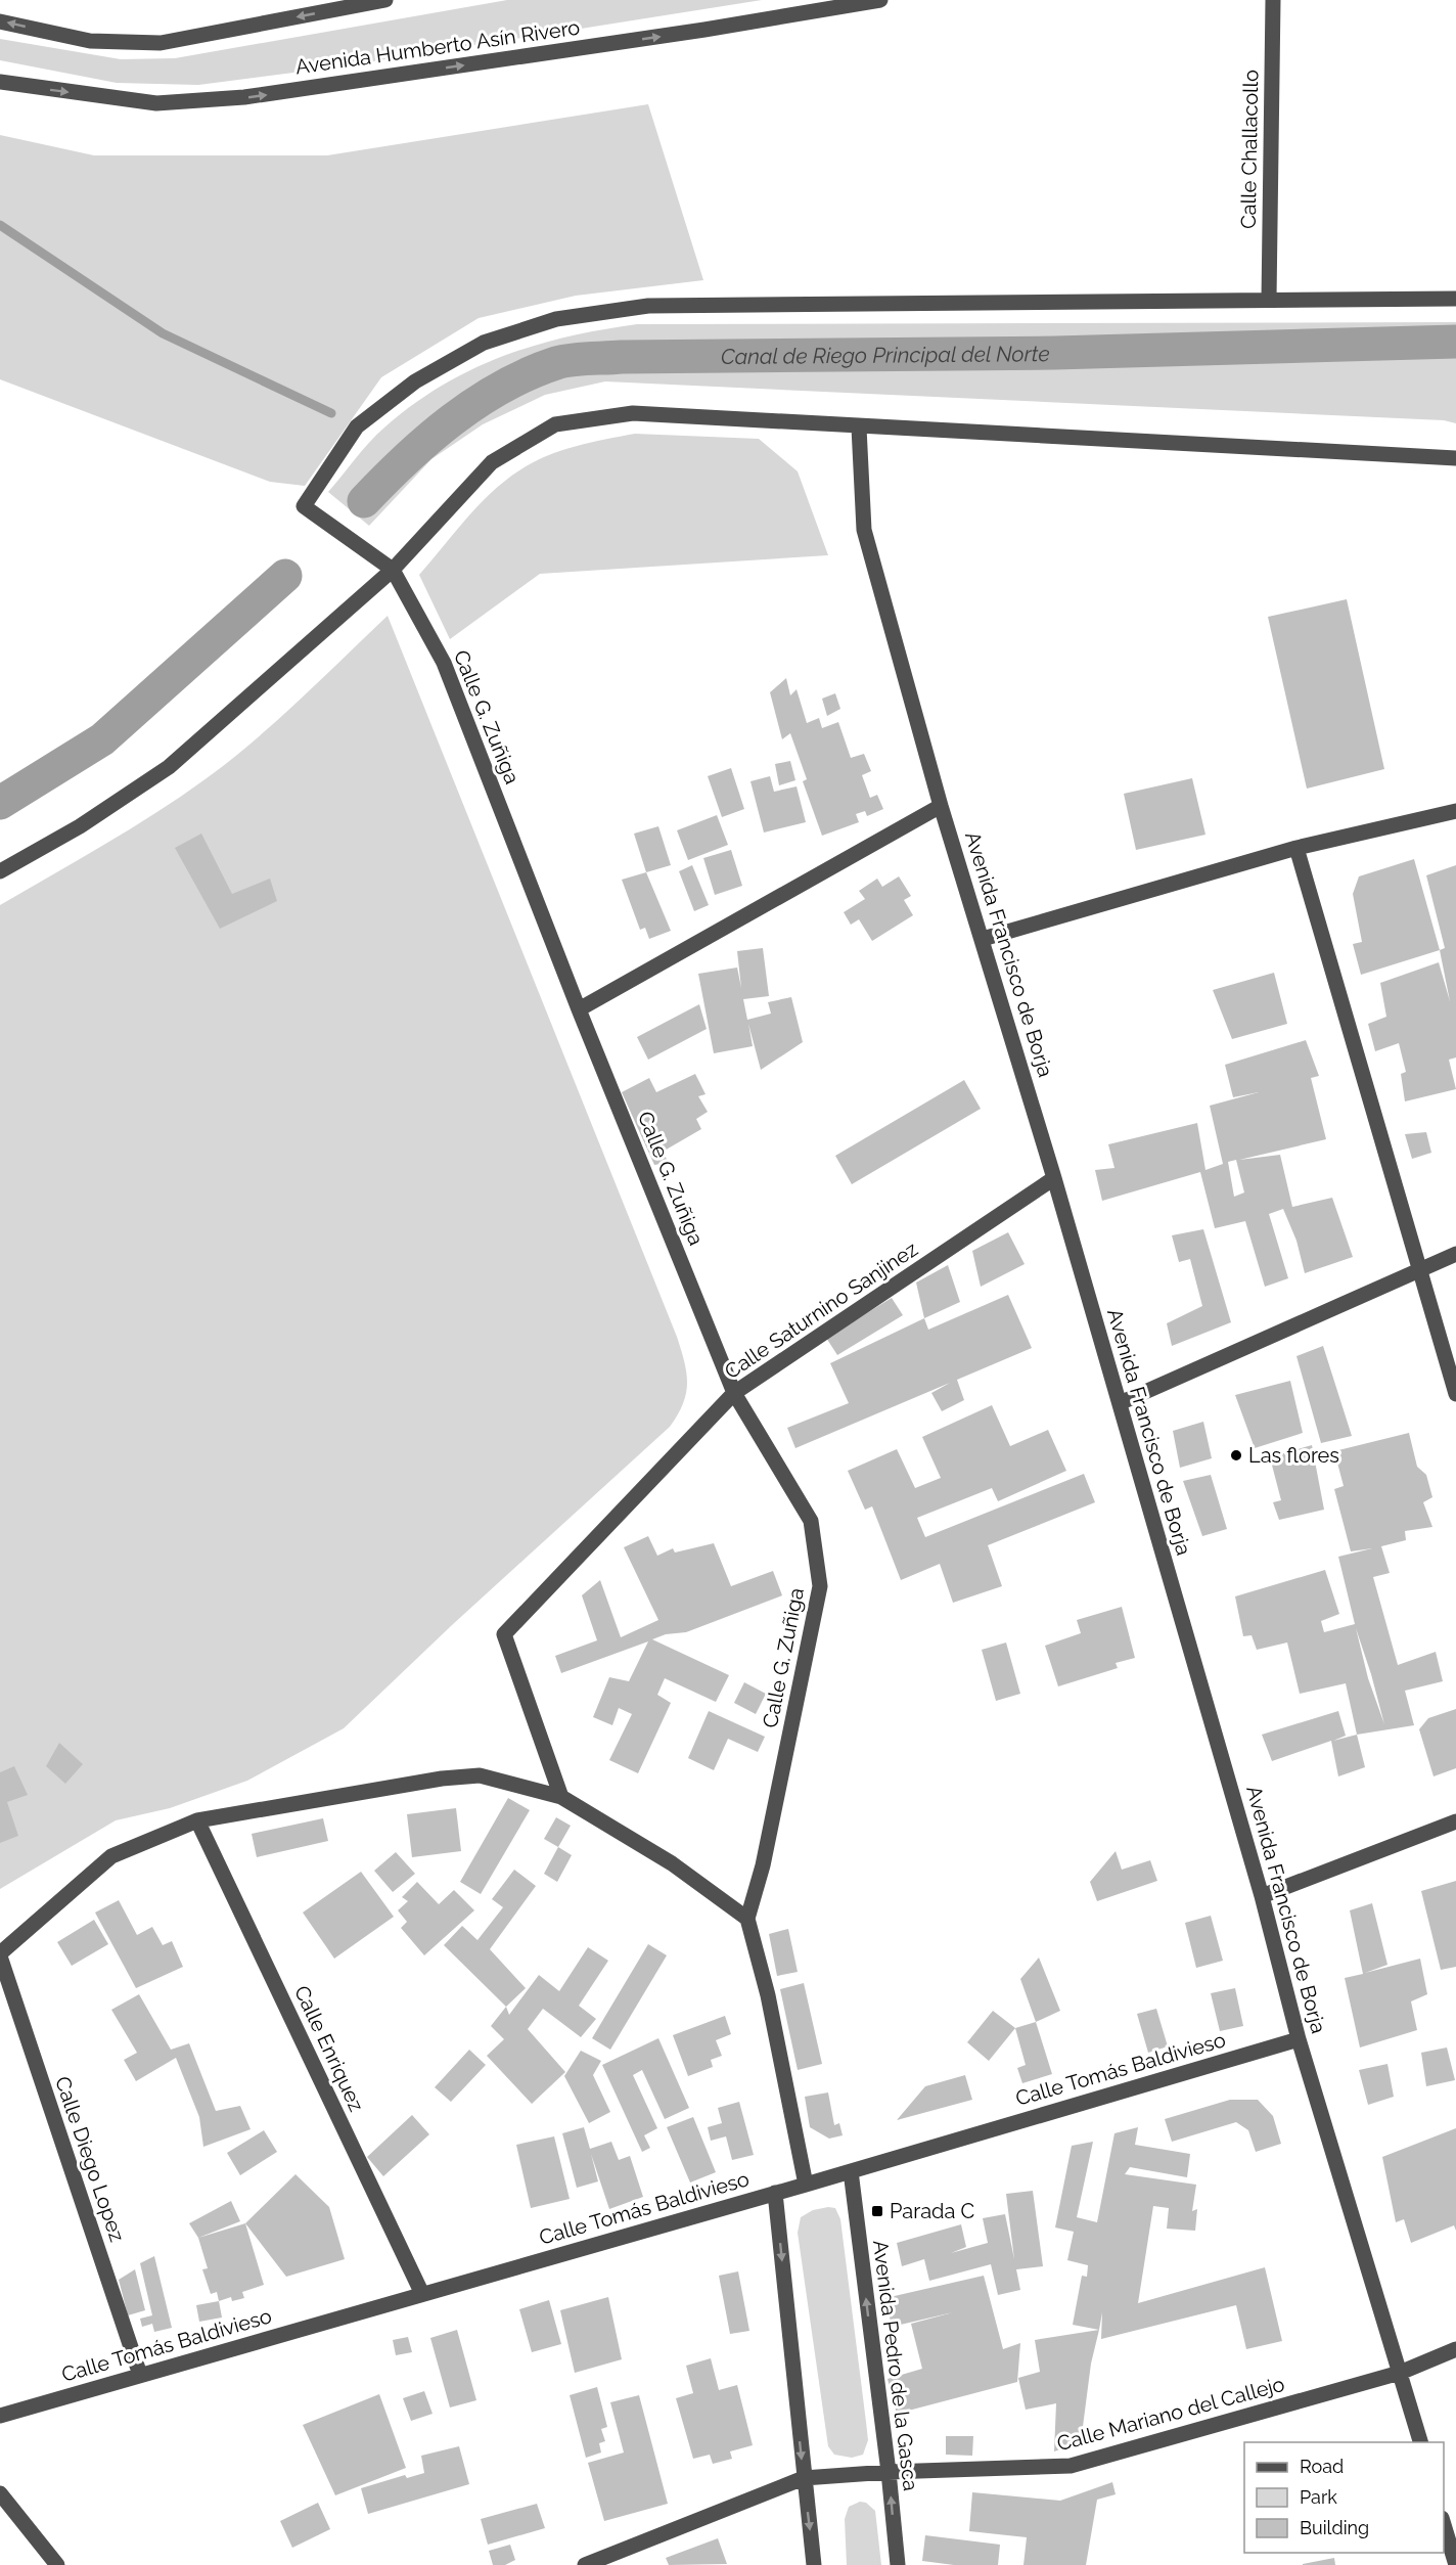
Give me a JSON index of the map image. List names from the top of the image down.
{
  "streets": {
    "street": [
      "Avenida Humberto Asín Rivero",
      "Calle Challacollo",
      "Calle G. Zuñiga",
      "Avenida Francisco de Borja",
      "Calle Saturnino Sanjinez",
      "Calle Enriquez",
      "Calle Tomás Baldivieso",
      "Calle Diego Lopez",
      "Avenida Pedro de la Gasca",
      "Calle Mariano del Callejo"
    ]
  },
  "crossings": [
    ["Calle Challacollo", "Calle G. Zuñiga"],
    ["Calle G. Zuñiga", "Calle Saturnino Sanjinez"],
    ["Avenida Francisco de Borja", "Calle Saturnino Sanjinez"],
    ["Avenida Francisco de Borja", "Calle Tomás Baldivieso"],
    ["Avenida Francisco de Borja", "Calle Mariano del Callejo"],
    ["Calle Enriquez", "Calle Tomás Baldivieso"],
    ["Calle Tomás Baldivieso", "Calle Diego Lopez"],
    ["Calle Tomás Baldivieso", "Avenida Pedro de la Gasca"],
    ["Avenida Pedro de la Gasca", "Calle Mariano del Callejo"]
  ],
  "water": ["Canal de Riego Principal del Norte"],
  "places": {
    "other": ["Las flores"],
    "transit": ["Parada C"]
  },
  "legend": ["Road", "Park", "Building"]
}
